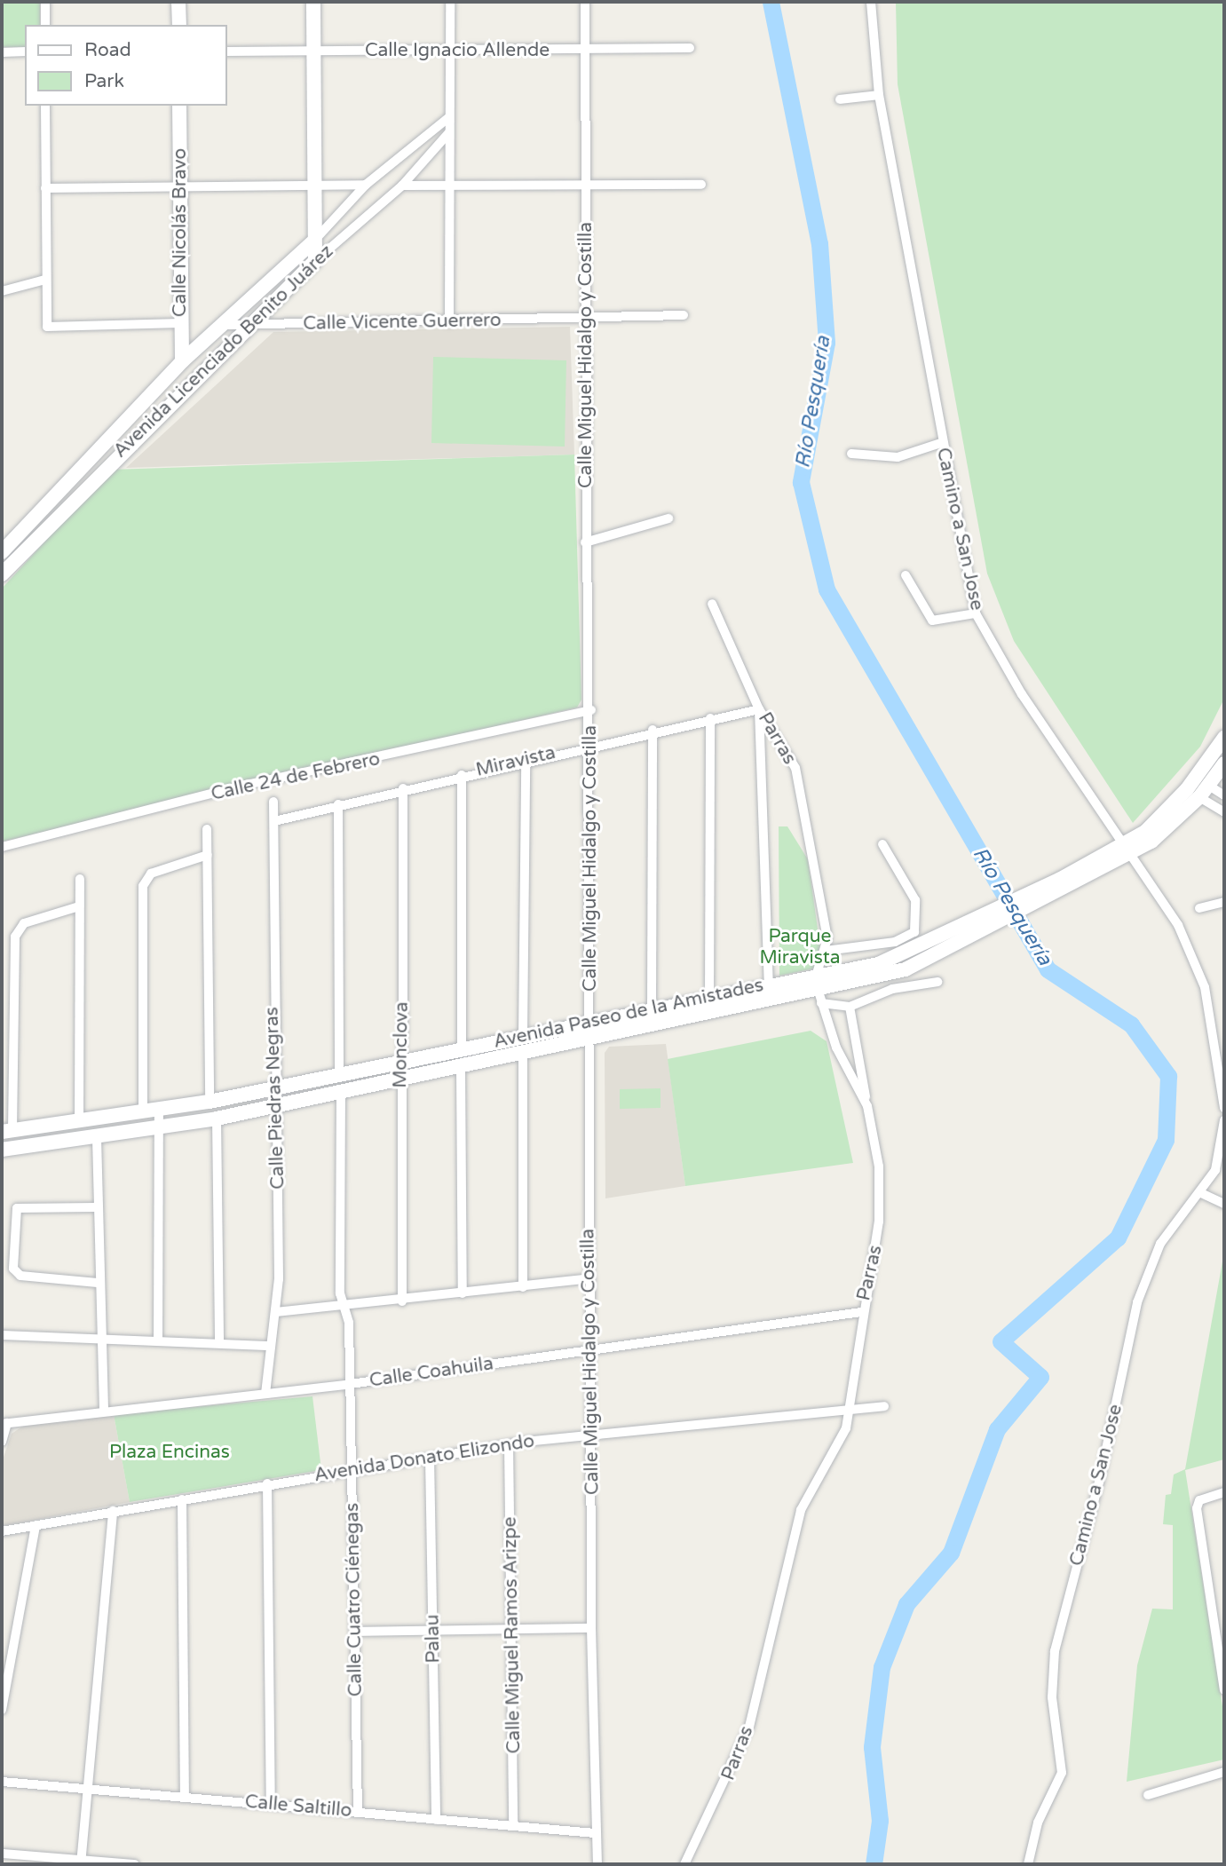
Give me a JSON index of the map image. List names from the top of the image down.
{
  "streets": {
    "street": [
      "Calle Ignacio Allende",
      "Calle Nicolás Bravo",
      "Calle Vicente Guerrero",
      "Avenida Licenciado Benito Juárez",
      "Calle Miguel Hidalgo y Costilla",
      "Camino a San Jose",
      "Parras",
      "Miravista",
      "Calle 24 de Febrero",
      "Avenida Paseo de la Amistades",
      "Monclova",
      "Calle Piedras Negras",
      "Calle Coahuila",
      "Avenida Donato Elizondo",
      "Calle Cuatro Ciénegas",
      "Calle Miguel Ramos Arizpe",
      "Palau",
      "Calle Saltillo"
    ]
  },
  "crossings": [
    ["Calle Ignacio Allende", "Calle Miguel Hidalgo y Costilla"],
    ["Calle Nicolás Bravo", "Avenida Licenciado Benito Juárez"],
    ["Calle Vicente Guerrero", "Avenida Licenciado Benito Juárez"],
    ["Calle Vicente Guerrero", "Calle Miguel Hidalgo y Costilla"],
    ["Calle Miguel Hidalgo y Costilla", "Miravista"],
    ["Calle Miguel Hidalgo y Costilla", "Calle 24 de Febrero"],
    ["Calle Miguel Hidalgo y Costilla", "Avenida Paseo de la Amistades"],
    ["Calle Miguel Hidalgo y Costilla", "Calle Coahuila"],
    ["Calle Miguel Hidalgo y Costilla", "Avenida Donato Elizondo"],
    ["Calle Miguel Hidalgo y Costilla", "Calle Saltillo"],
    ["Camino a San Jose", "Avenida Paseo de la Amistades"],
    ["Parras", "Miravista"],
    ["Parras", "Avenida Paseo de la Amistades"],
    ["Parras", "Calle Coahuila"],
    ["Parras", "Avenida Donato Elizondo"],
    ["Miravista", "Monclova"],
    ["Miravista", "Calle Piedras Negras"],
    ["Avenida Paseo de la Amistades", "Monclova"],
    ["Avenida Paseo de la Amistades", "Calle Piedras Negras"],
    ["Avenida Paseo de la Amistades", "Calle Cuatro Ciénegas"],
    ["Calle Piedras Negras", "Calle Coahuila"],
    ["Calle Coahuila", "Calle Cuatro Ciénegas"],
    ["Avenida Donato Elizondo", "Calle Cuatro Ciénegas"],
    ["Avenida Donato Elizondo", "Calle Miguel Ramos Arizpe"],
    ["Avenida Donato Elizondo", "Palau"],
    ["Calle Cuatro Ciénegas", "Calle Saltillo"],
    ["Calle Miguel Ramos Arizpe", "Calle Saltillo"],
    ["Palau", "Calle Saltillo"]
  ],
  "water": ["Río Pesquería"],
  "parks": ["Parque Miravista", "Plaza Encinas"],
  "legend": ["Road", "Park"]
}
